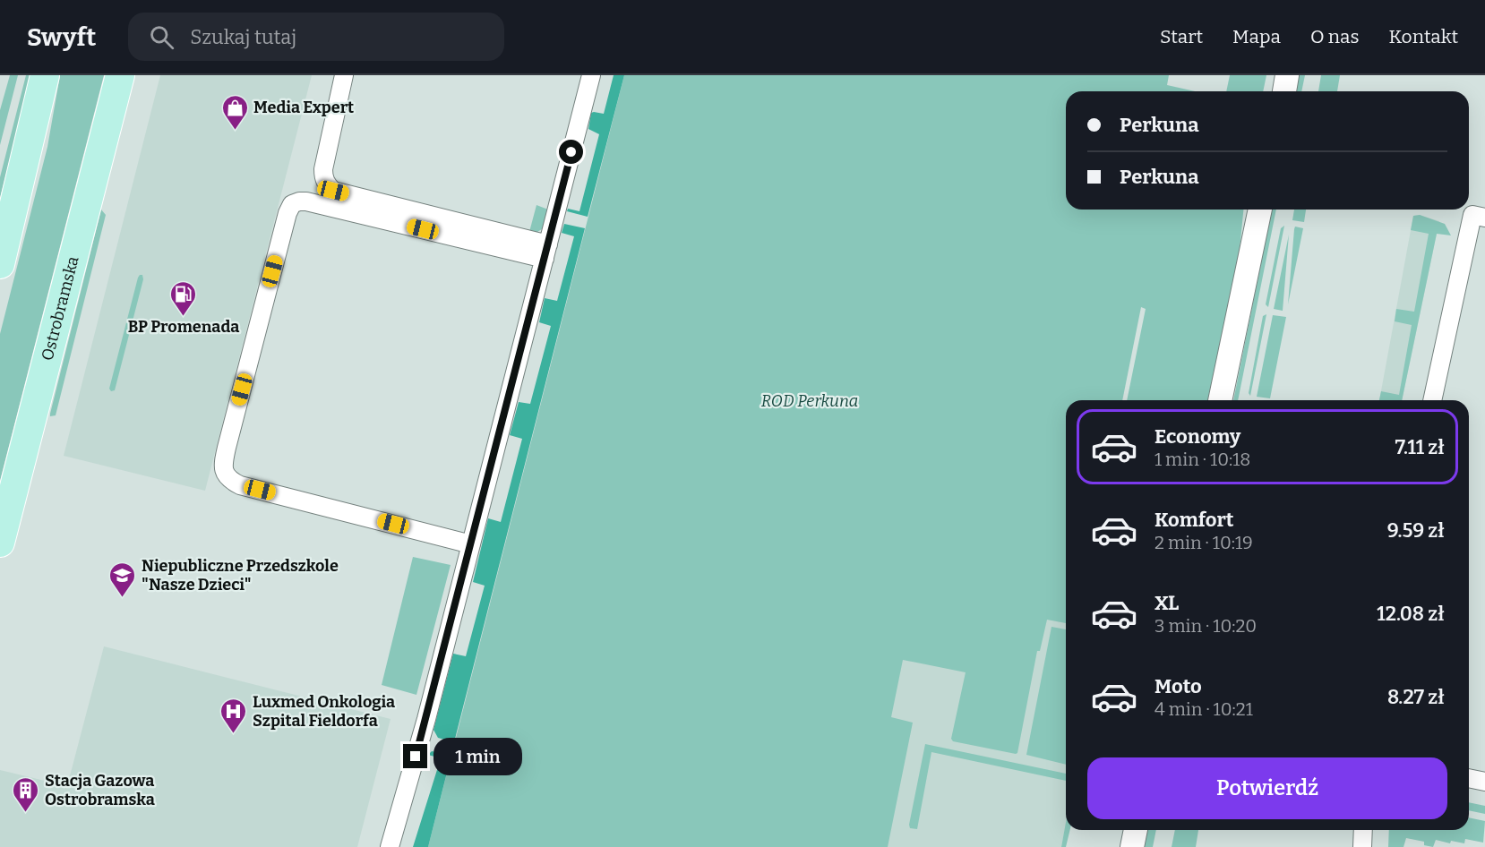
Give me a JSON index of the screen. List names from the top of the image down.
{
  "streets": {
    "main road": ["Ostrobramska"]
  },
  "parks": ["ROD Perkuna"],
  "places": {
    "shop": ["Media Expert"],
    "fuel station": ["BP Promenada"],
    "school or university": ["Niepubliczne Przedszkole \"Nasze Dzieci\""],
    "hospital": ["Luxmed Onkologia Szpital Fieldorfa"],
    "building": ["Stacja Gazowa Ostrobramska"]
  },
  "page": {
    "header": "Swyft",
    "search": "Szukaj tutaj",
    "nav": [
      "Start",
      "Mapa",
      "O nas",
      "Kontakt"
    ],
    "banner": ["Perkuna", "Perkuna"],
    "list": [
      {
        "name": "Economy",
        "note": "1 min · 10:18",
        "value": "7.11 zł"
      },
      {
        "name": "Komfort",
        "note": "2 min · 10:19",
        "value": "9.59 zł"
      },
      {
        "name": "XL",
        "note": "3 min · 10:20",
        "value": "12.08 zł"
      },
      {
        "name": "Moto",
        "note": "4 min · 10:21",
        "value": "8.27 zł"
      }
    ],
    "bubble": "1 min",
    "buttons": "Potwierdź"
  }
}
